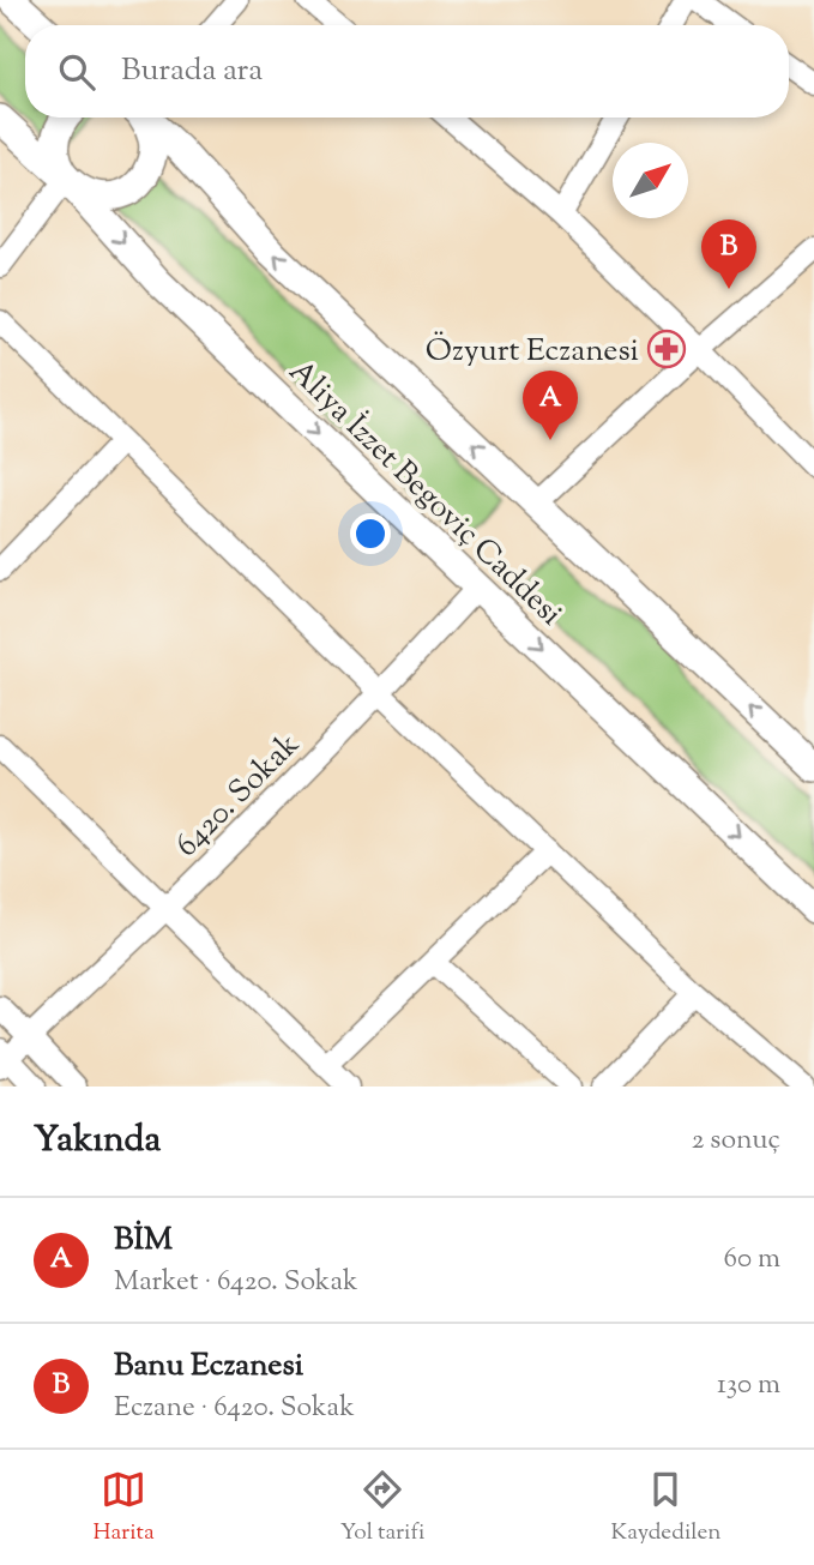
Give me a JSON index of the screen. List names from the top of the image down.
{
  "streets": {
    "main road": ["Aliya İzzet Begoviç Caddesi"],
    "street": ["6420. Sokak"]
  },
  "crossings": [
    ["Aliya İzzet Begoviç Caddesi", "6420. Sokak"]
  ],
  "places": {
    "pharmacy": ["Özyurt Eczanesi"]
  },
  "north": "top right",
  "page": {
    "search": "Burada ara",
    "pins": ["B", "A"],
    "heading": ["Yakında", "2 sonuç"],
    "list": [
      {
        "mark": "A",
        "name": "BİM",
        "note": "Market · 6420. Sokak",
        "value": "60 m"
      },
      {
        "mark": "B",
        "name": "Banu Eczanesi",
        "note": "Eczane · 6420. Sokak",
        "value": "130 m"
      }
    ],
    "nav": ["Harita", "Yol tarifi", "Kaydedilen"]
  }
}
